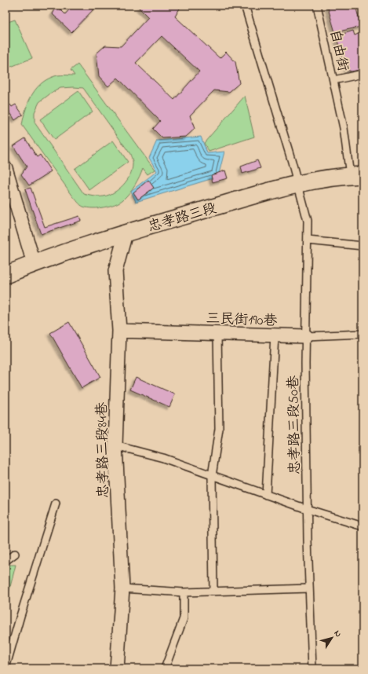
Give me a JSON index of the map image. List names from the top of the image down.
{
  "streets": {
    "street": ["忠孝路三段", "三民街190巷", "忠孝路三段84巷"],
    "lane": ["自由街", "忠孝路三段50巷"]
  },
  "crossings": [
    ["自由街", "忠孝路三段"],
    ["忠孝路三段", "忠孝路三段50巷"],
    ["忠孝路三段", "忠孝路三段84巷"],
    ["三民街190巷", "忠孝路三段50巷"],
    ["三民街190巷", "忠孝路三段84巷"]
  ],
  "north": "top right"
}
